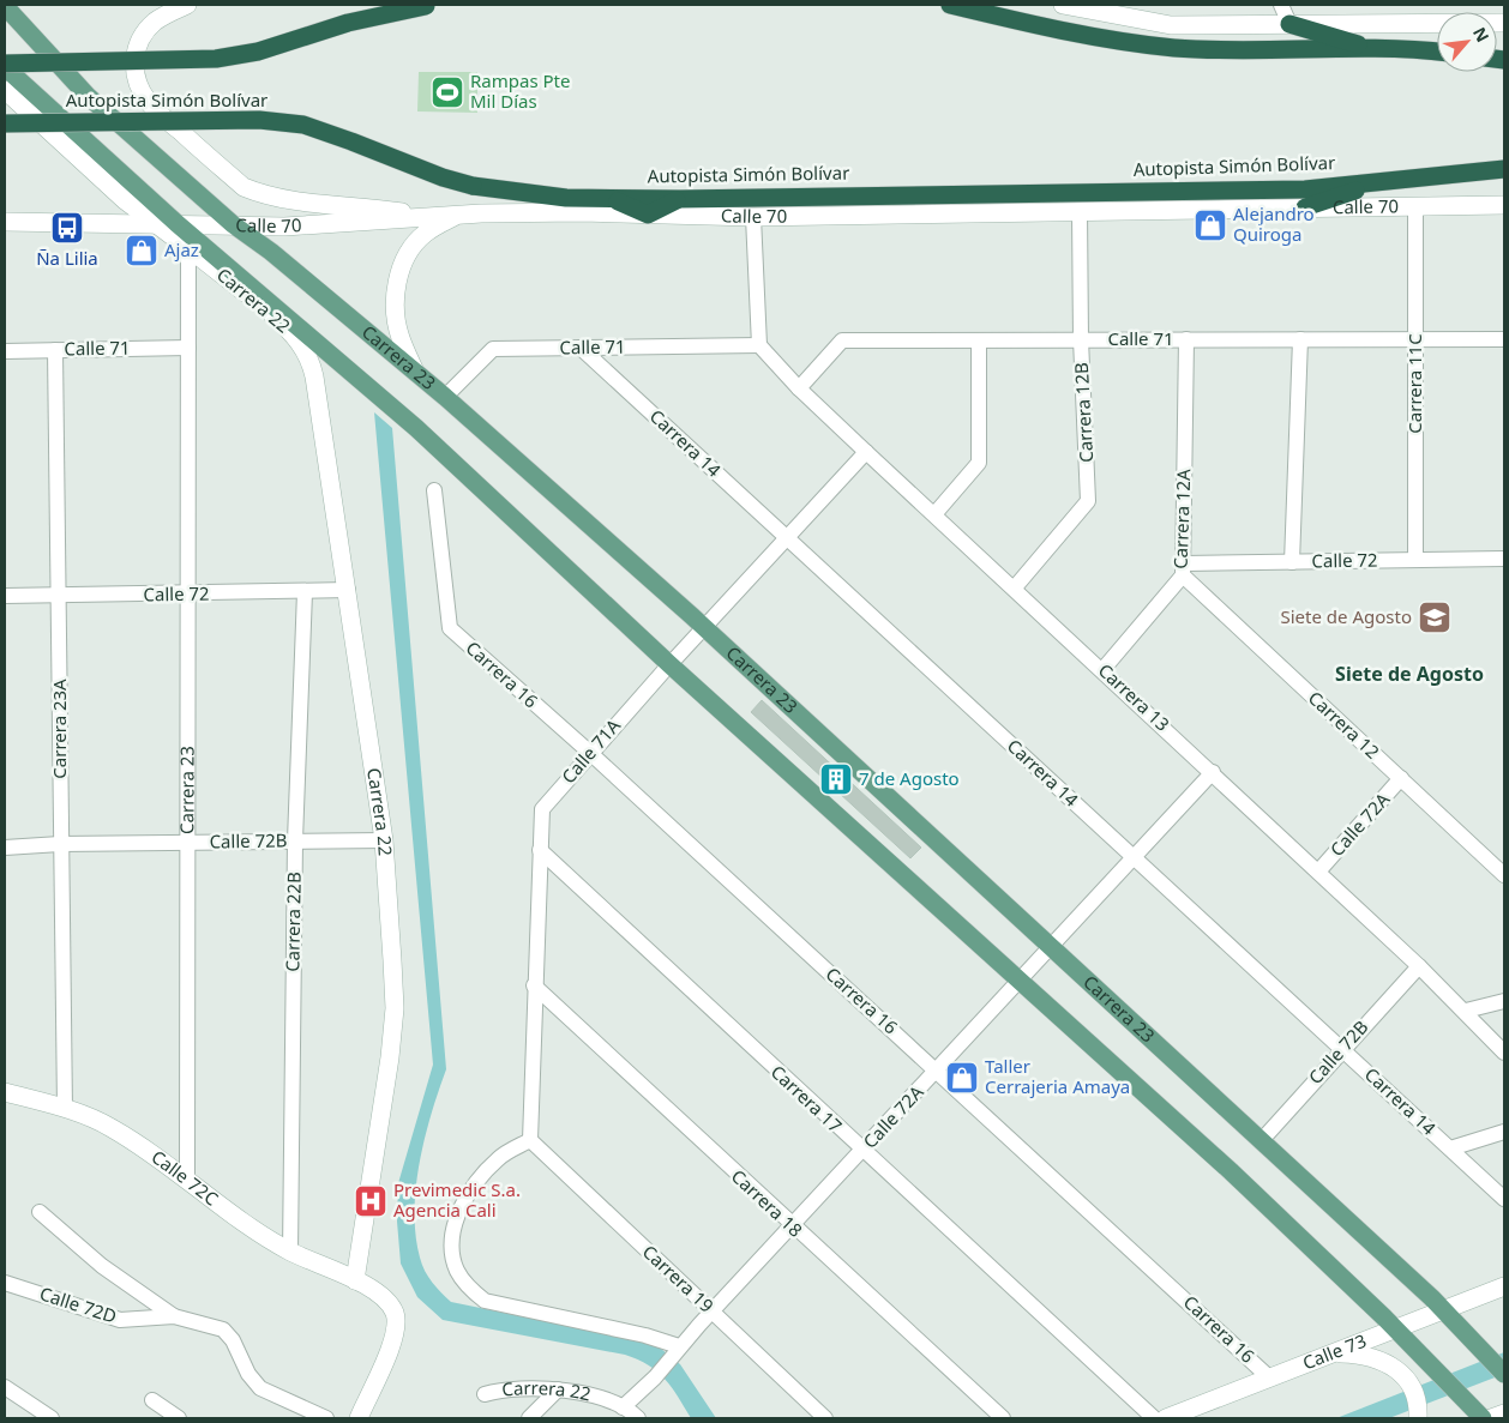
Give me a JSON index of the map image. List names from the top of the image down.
{
  "streets": {
    "highway": ["Autopista Simón Bolívar"],
    "main road": ["Carrera 23"],
    "street": [
      "Calle 70",
      "Carrera 22",
      "Calle 71",
      "Carrera 11C",
      "Carrera 12B",
      "Carrera 14",
      "Carrera 12A",
      "Calle 72",
      "Carrera 16",
      "Carrera 13",
      "Carrera 12",
      "Carrera 23A",
      "Calle 71A",
      "Calle 72A",
      "Calle 72B",
      "Carrera 22B",
      "Carrera 17",
      "Calle 72C",
      "Carrera 18",
      "Carrera 19",
      "Calle 72D",
      "Calle 73"
    ]
  },
  "crossings": [
    ["Calle 70", "Carrera 22"],
    ["Calle 70", "Carrera 23"],
    ["Calle 70", "Carrera 11C"],
    ["Calle 70", "Carrera 12B"],
    ["Carrera 22", "Carrera 23"],
    ["Carrera 22", "Calle 72"],
    ["Carrera 22", "Calle 72A"],
    ["Carrera 22", "Calle 72B"],
    ["Carrera 22", "Calle 72C"],
    ["Calle 71", "Carrera 23"],
    ["Calle 71", "Carrera 11C"],
    ["Calle 71", "Carrera 12B"],
    ["Calle 71", "Carrera 14"],
    ["Calle 71", "Carrera 12A"],
    ["Calle 71", "Carrera 13"],
    ["Calle 71", "Carrera 23A"],
    ["Carrera 23", "Calle 72"],
    ["Carrera 23", "Calle 71A"],
    ["Carrera 23", "Calle 72A"],
    ["Carrera 23", "Calle 72B"],
    ["Carrera 23", "Calle 72C"],
    ["Carrera 23", "Calle 73"],
    ["Carrera 11C", "Calle 72"],
    ["Carrera 12B", "Carrera 13"],
    ["Carrera 14", "Calle 71A"],
    ["Carrera 14", "Calle 72A"],
    ["Carrera 14", "Calle 72B"],
    ["Carrera 12A", "Calle 72"],
    ["Carrera 12A", "Carrera 13"],
    ["Carrera 12A", "Carrera 12"],
    ["Calle 72", "Carrera 12"],
    ["Calle 72", "Carrera 23A"],
    ["Calle 72", "Carrera 22B"],
    ["Carrera 16", "Calle 71A"],
    ["Carrera 16", "Calle 72A"],
    ["Carrera 16", "Calle 73"],
    ["Carrera 13", "Calle 71A"],
    ["Carrera 13", "Calle 72A"],
    ["Carrera 13", "Calle 72B"],
    ["Carrera 12", "Calle 72A"],
    ["Carrera 23A", "Calle 72B"],
    ["Carrera 23A", "Calle 72C"],
    ["Calle 71A", "Carrera 17"],
    ["Calle 71A", "Carrera 18"],
    ["Calle 71A", "Carrera 19"],
    ["Calle 72A", "Carrera 17"],
    ["Calle 72A", "Carrera 18"],
    ["Calle 72A", "Carrera 19"],
    ["Calle 72B", "Carrera 22B"],
    ["Carrera 22B", "Calle 72C"]
  ],
  "districts": ["Siete de Agosto"],
  "places": {
    "sports": ["Rampas Pte Mil Días"],
    "shop": ["Alejandro Quiroga", "Ajaz", "Taller Cerrajeria Amaya"],
    "bus stop": ["Ña Lilia"],
    "school or university": ["Siete de Agosto"],
    "building": ["7 de Agosto"],
    "hospital": ["Previmedic S.a. Agencia Cali"]
  },
  "north": "top right"
}
